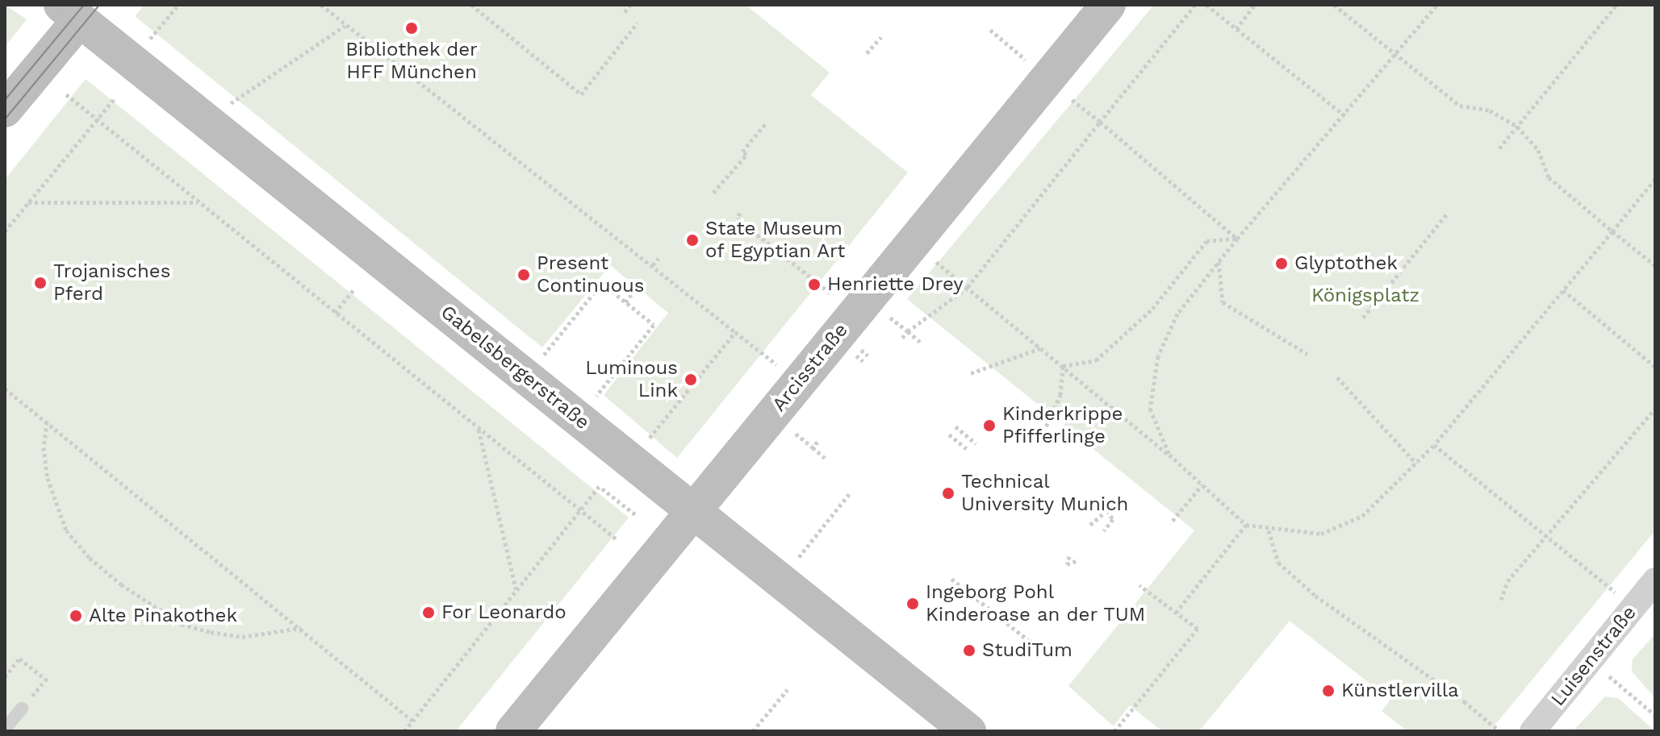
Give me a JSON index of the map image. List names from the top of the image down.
{
  "streets": {
    "main road": ["Gabelsbergerstraße", "Arcisstraße"],
    "street": ["Luisenstraße"]
  },
  "crossings": [
    ["Gabelsbergerstraße", "Arcisstraße"]
  ],
  "parks": ["Königsplatz"],
  "places": [
    "Bibliothek der HFF München",
    "State Museum of Egyptian Art",
    "Glyptothek",
    "Present Continuous",
    "Trojanisches Pferd",
    "Henriette Drey",
    "Luminous Link",
    "Kinderkrippe Pfifferlinge",
    "Technical University Munich",
    "Ingeborg Pohl Kinderoase an der TUM",
    "For Leonardo",
    "Alte Pinakothek",
    "StudiTum",
    "Künstlervilla"
  ]
}
